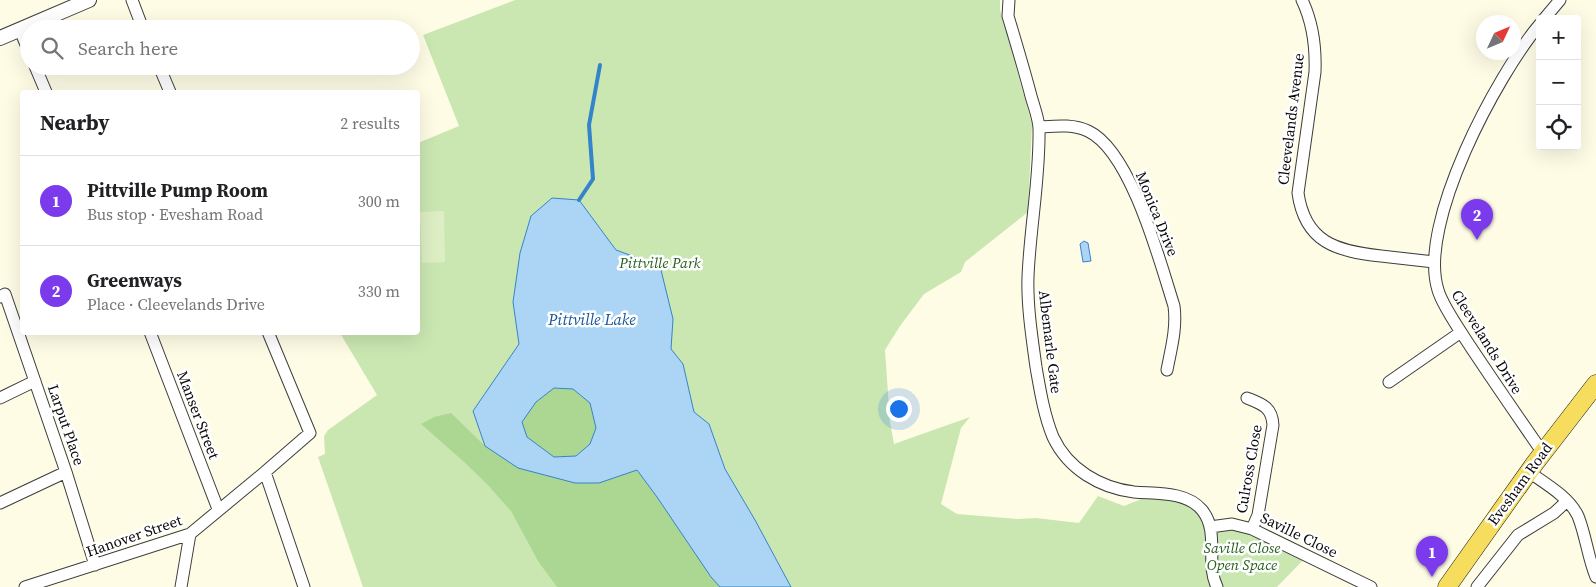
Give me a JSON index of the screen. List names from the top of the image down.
{
  "streets": {
    "main road": ["Evesham Road"],
    "street": [
      "Cleevelands Avenue",
      "Monica Drive",
      "Albemarle Gate",
      "Cleevelands Drive",
      "Manser Street",
      "Larput Place",
      "Culross Close",
      "Saville Close",
      "Hanover Street"
    ]
  },
  "crossings": [
    ["Cleevelands Avenue", "Cleevelands Drive"],
    ["Monica Drive", "Albemarle Gate"],
    ["Albemarle Gate", "Saville Close"],
    ["Cleevelands Drive", "Evesham Road"],
    ["Manser Street", "Hanover Street"],
    ["Larput Place", "Hanover Street"],
    ["Culross Close", "Saville Close"]
  ],
  "water": ["Pittville Lake"],
  "parks": ["Pittville Park", "Saville Close Open Space"],
  "north": "top right",
  "page": {
    "map_buttons": ["+", "−"],
    "search": "Search here",
    "heading": ["Nearby", "2 results"],
    "list": [
      {
        "mark": "1",
        "name": "Pittville Pump Room",
        "note": "Bus stop · Evesham Road",
        "value": "300 m"
      },
      {
        "mark": "2",
        "name": "Greenways",
        "note": "Place · Cleevelands Drive",
        "value": "330 m"
      }
    ],
    "pins": ["2", "1"]
  }
}
